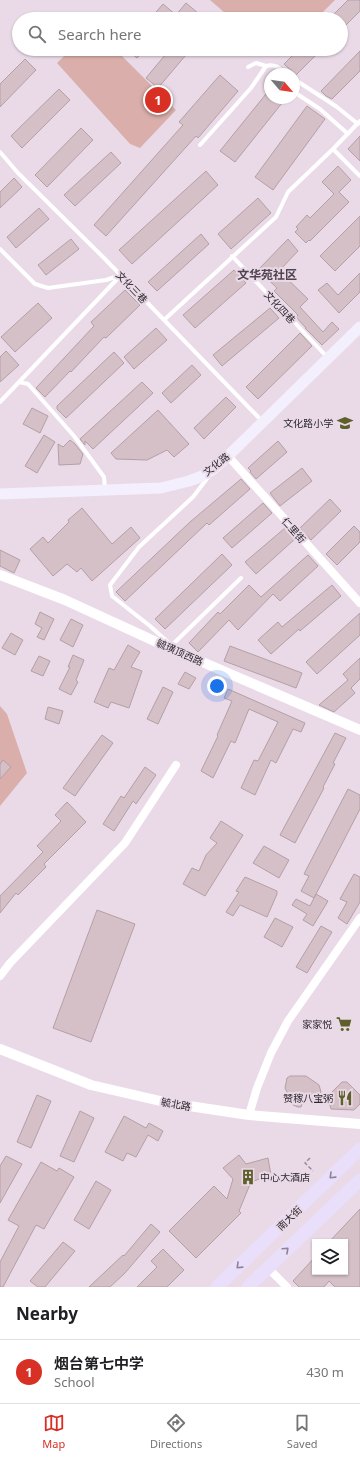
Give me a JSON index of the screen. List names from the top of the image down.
{
  "streets": {
    "main road": ["文化路", "南大街"],
    "street": ["仁里街", "毓璜顶西路", "毓北路"],
    "lane": ["文化三巷", "文化四巷"]
  },
  "crossings": [
    ["文化三巷", "文化路"],
    ["文化四巷", "文化路"],
    ["文化路", "仁里街"]
  ],
  "districts": ["文华苑社区"],
  "places": {
    "school or university": ["文化路小学"],
    "supermarket": ["家家悦"],
    "restaurant": ["赞稼八宝粥"],
    "building": ["中心大酒店"]
  },
  "north": "bottom right",
  "page": {
    "search": "Search here",
    "pins": "1",
    "heading": "Nearby",
    "list": [
      {
        "mark": "1",
        "name": "烟台第七中学",
        "note": "School",
        "value": "430 m"
      }
    ],
    "nav": ["Map", "Directions", "Saved"]
  }
}
